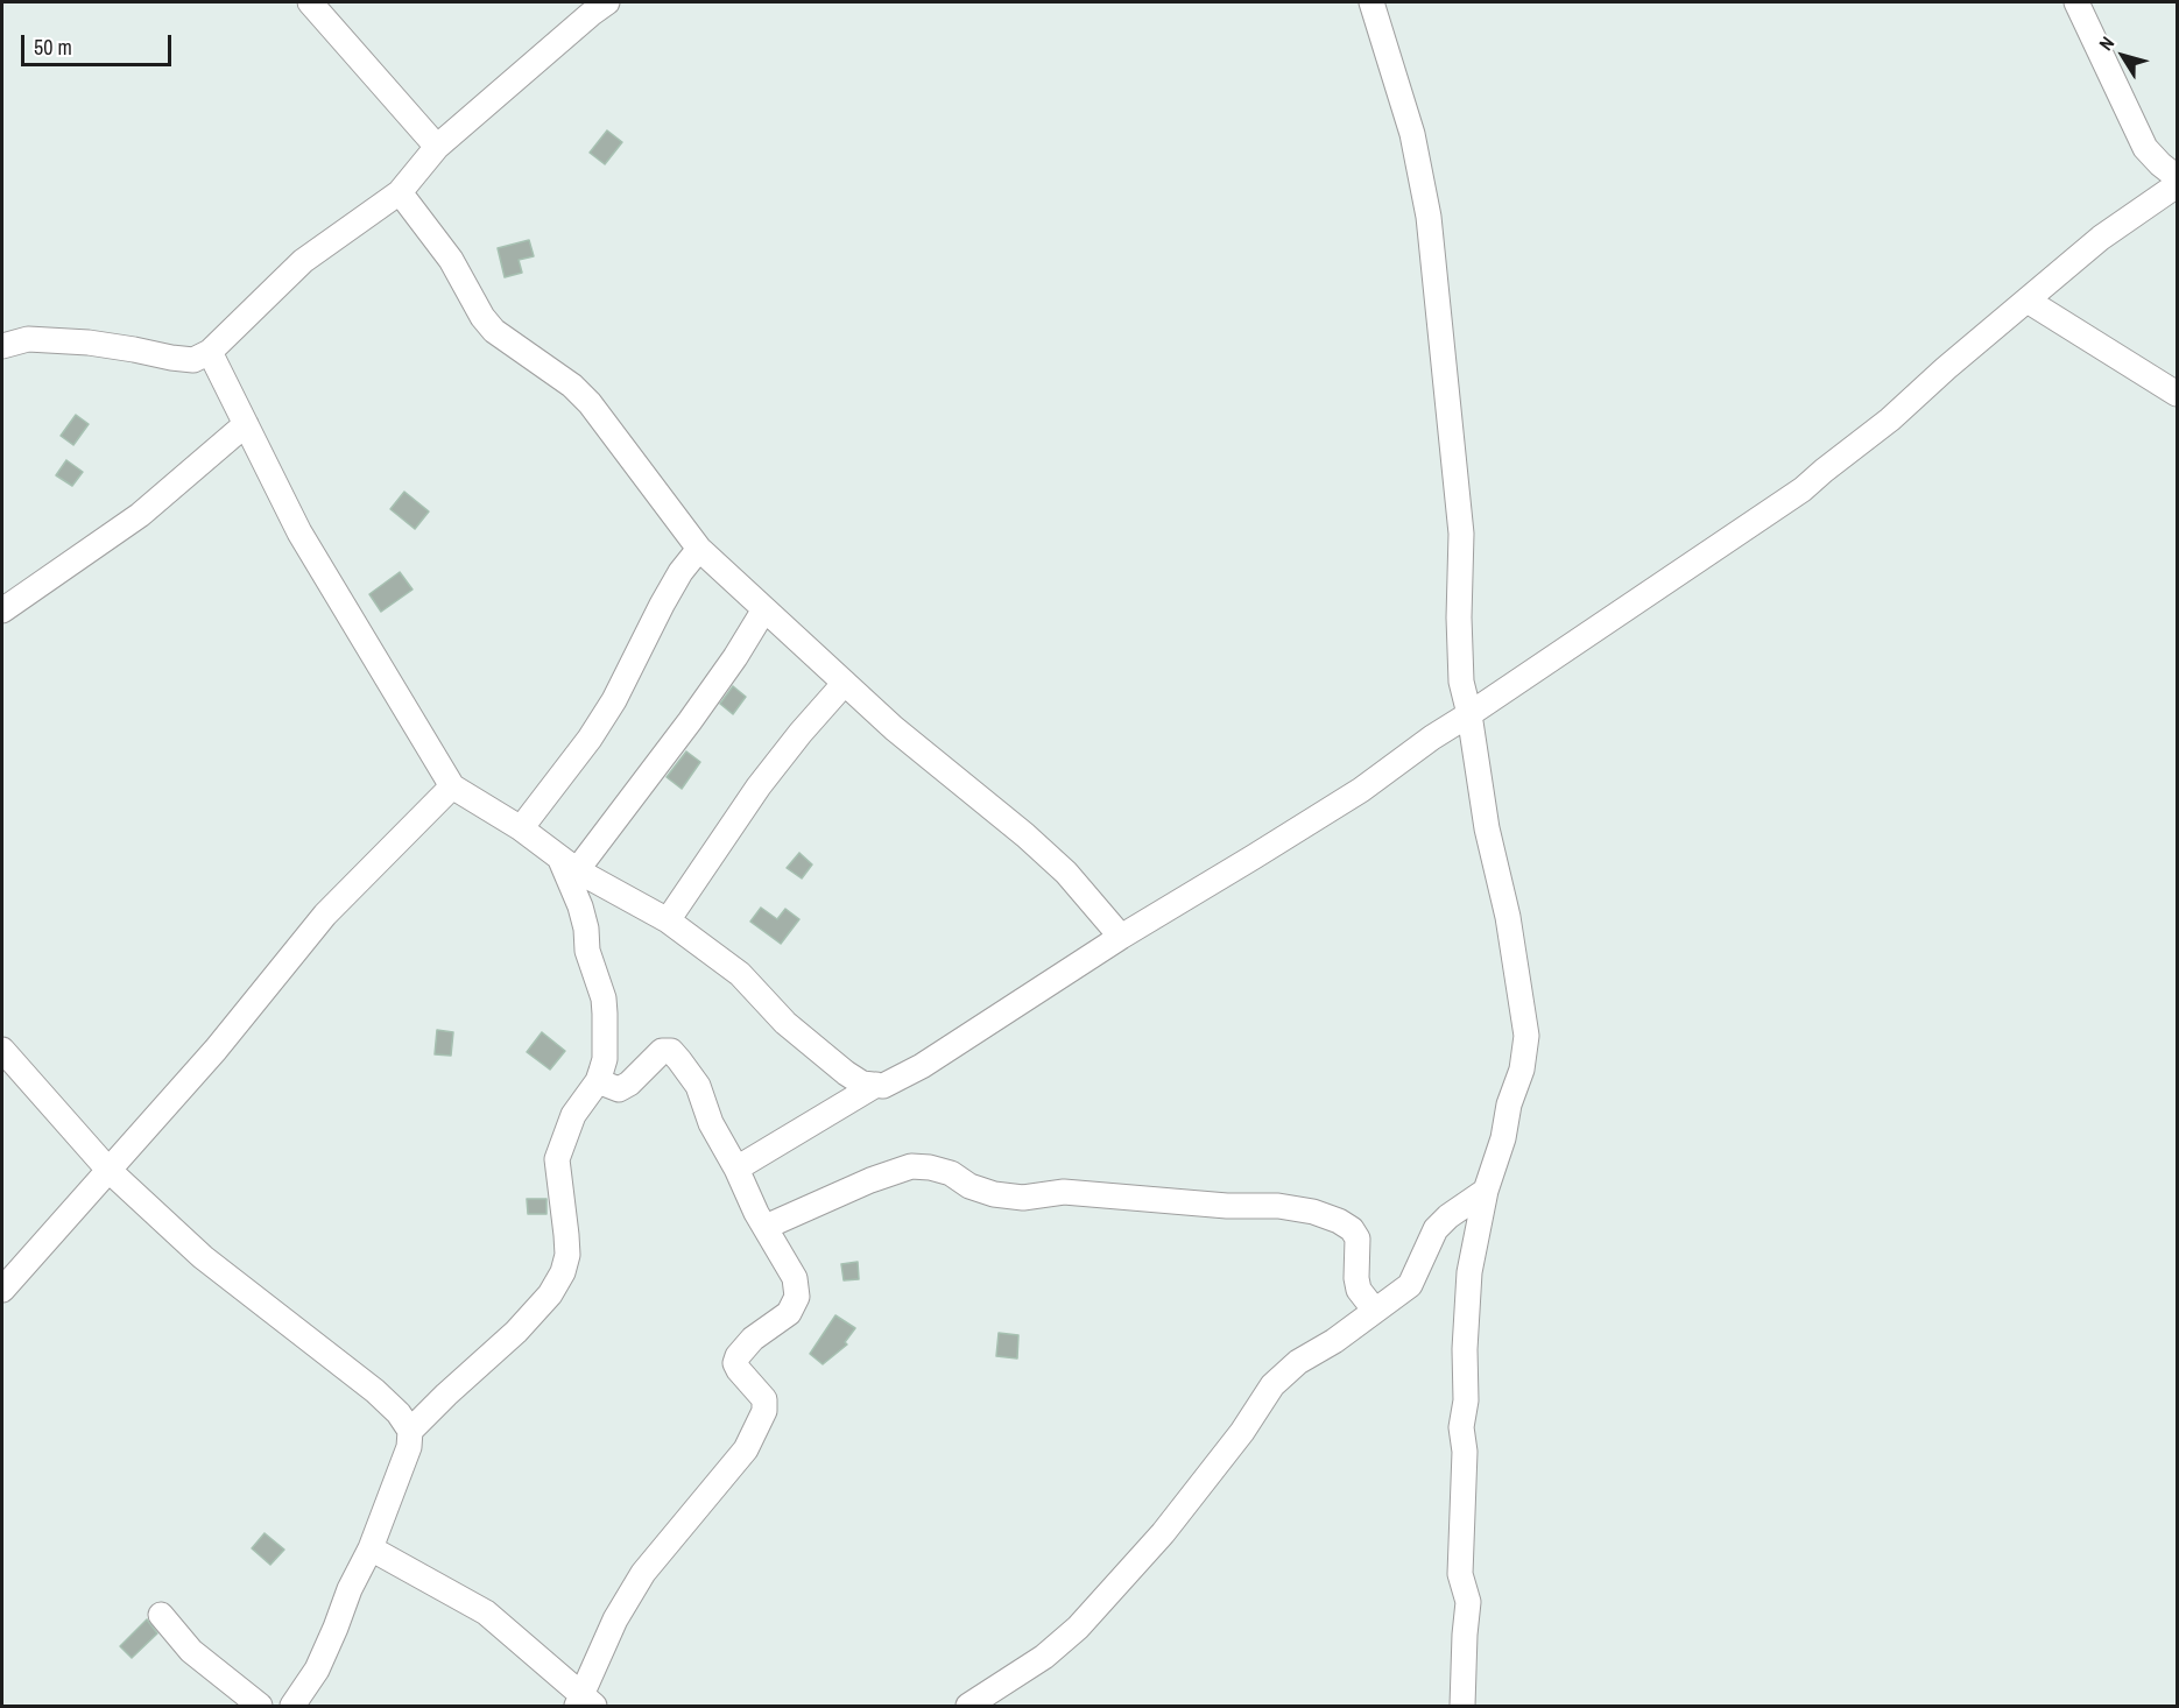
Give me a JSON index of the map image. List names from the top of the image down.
{
  "scale_bar": "50 m",
  "north": "top left"
}
